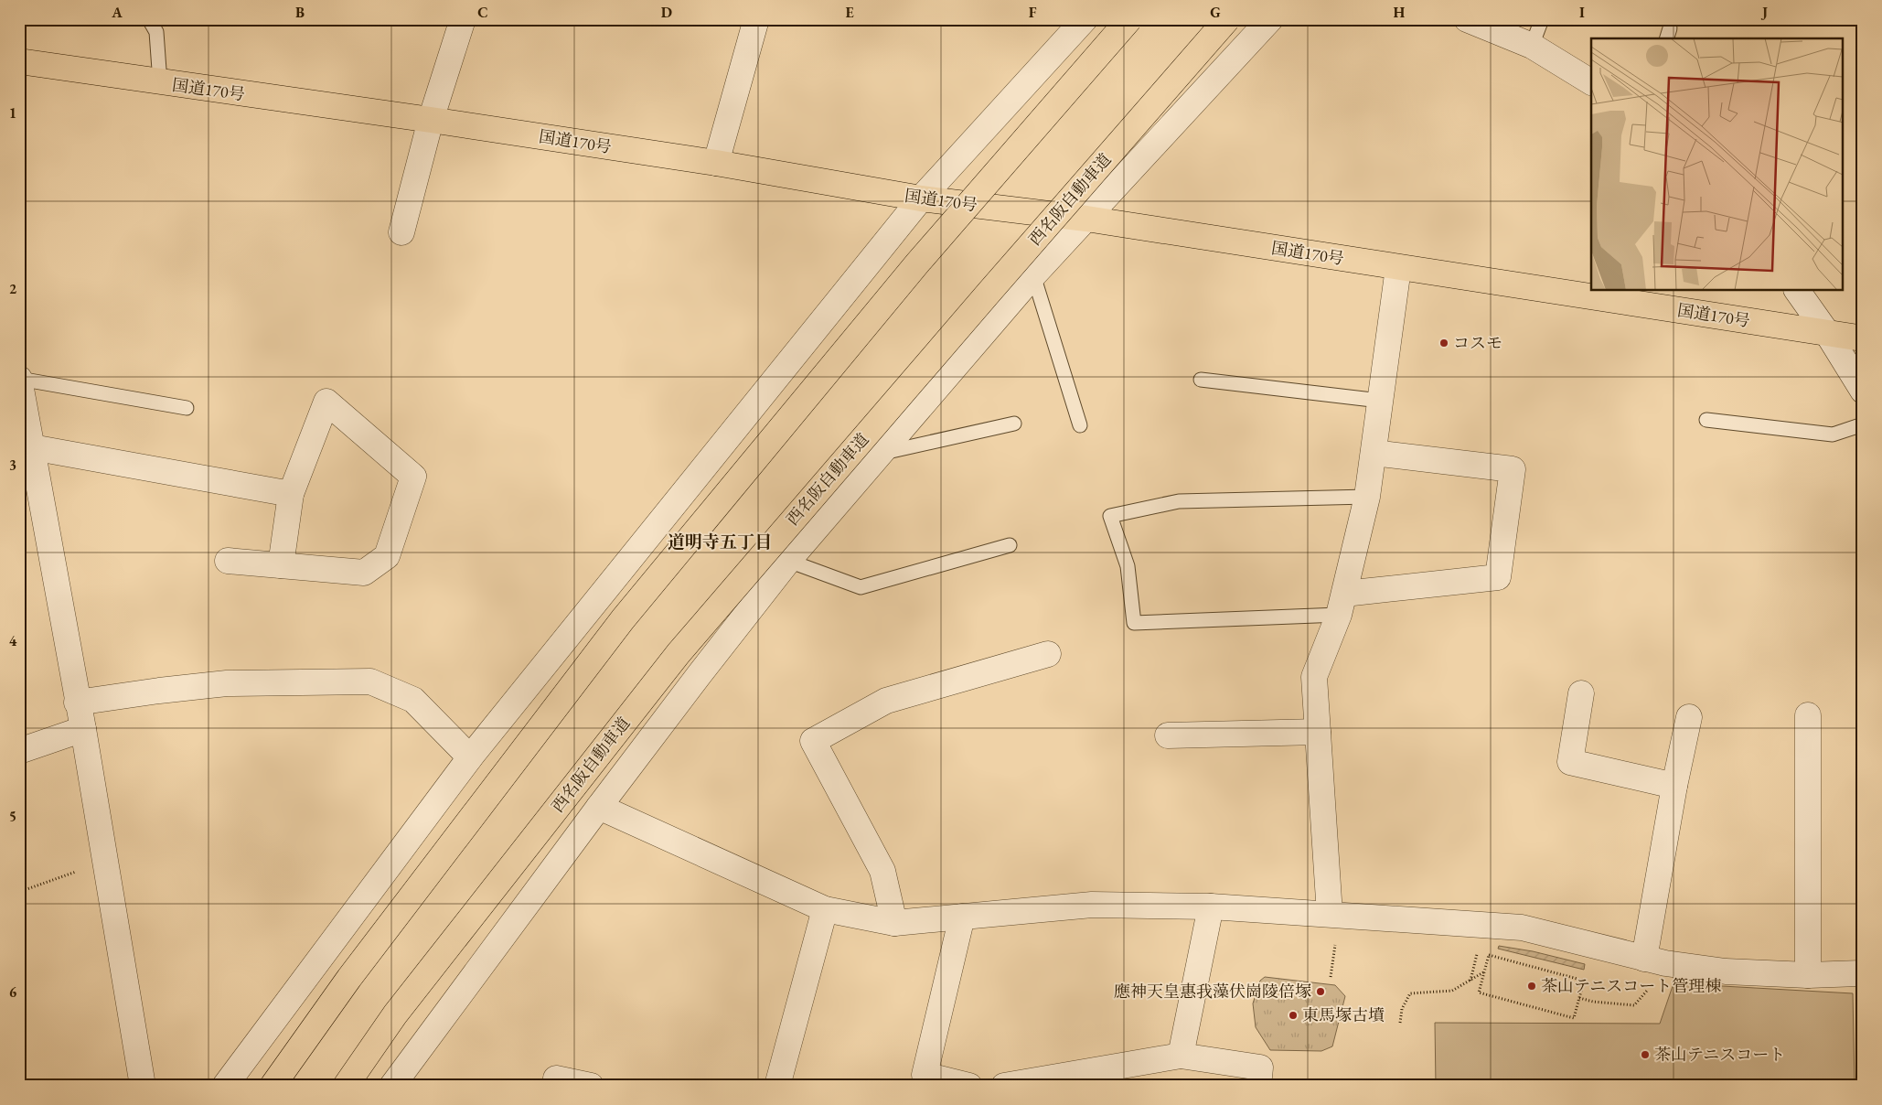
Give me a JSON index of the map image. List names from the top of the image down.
{
  "streets": {
    "highway": ["国道170号", "西名阪自動車道"]
  },
  "districts": ["道明寺五丁目"],
  "places": [
    "コスモ",
    "茶山テニスコート管理棟",
    "應神天皇惠我藻伏崗陵倍塚",
    "東馬塚古墳",
    "茶山テニスコート"
  ],
  "grid": {
    "columns": [
      "A",
      "B",
      "C",
      "D",
      "E",
      "F",
      "G",
      "H",
      "I",
      "J"
    ],
    "rows": [
      "1",
      "2",
      "3",
      "4",
      "5",
      "6"
    ]
  }
}
